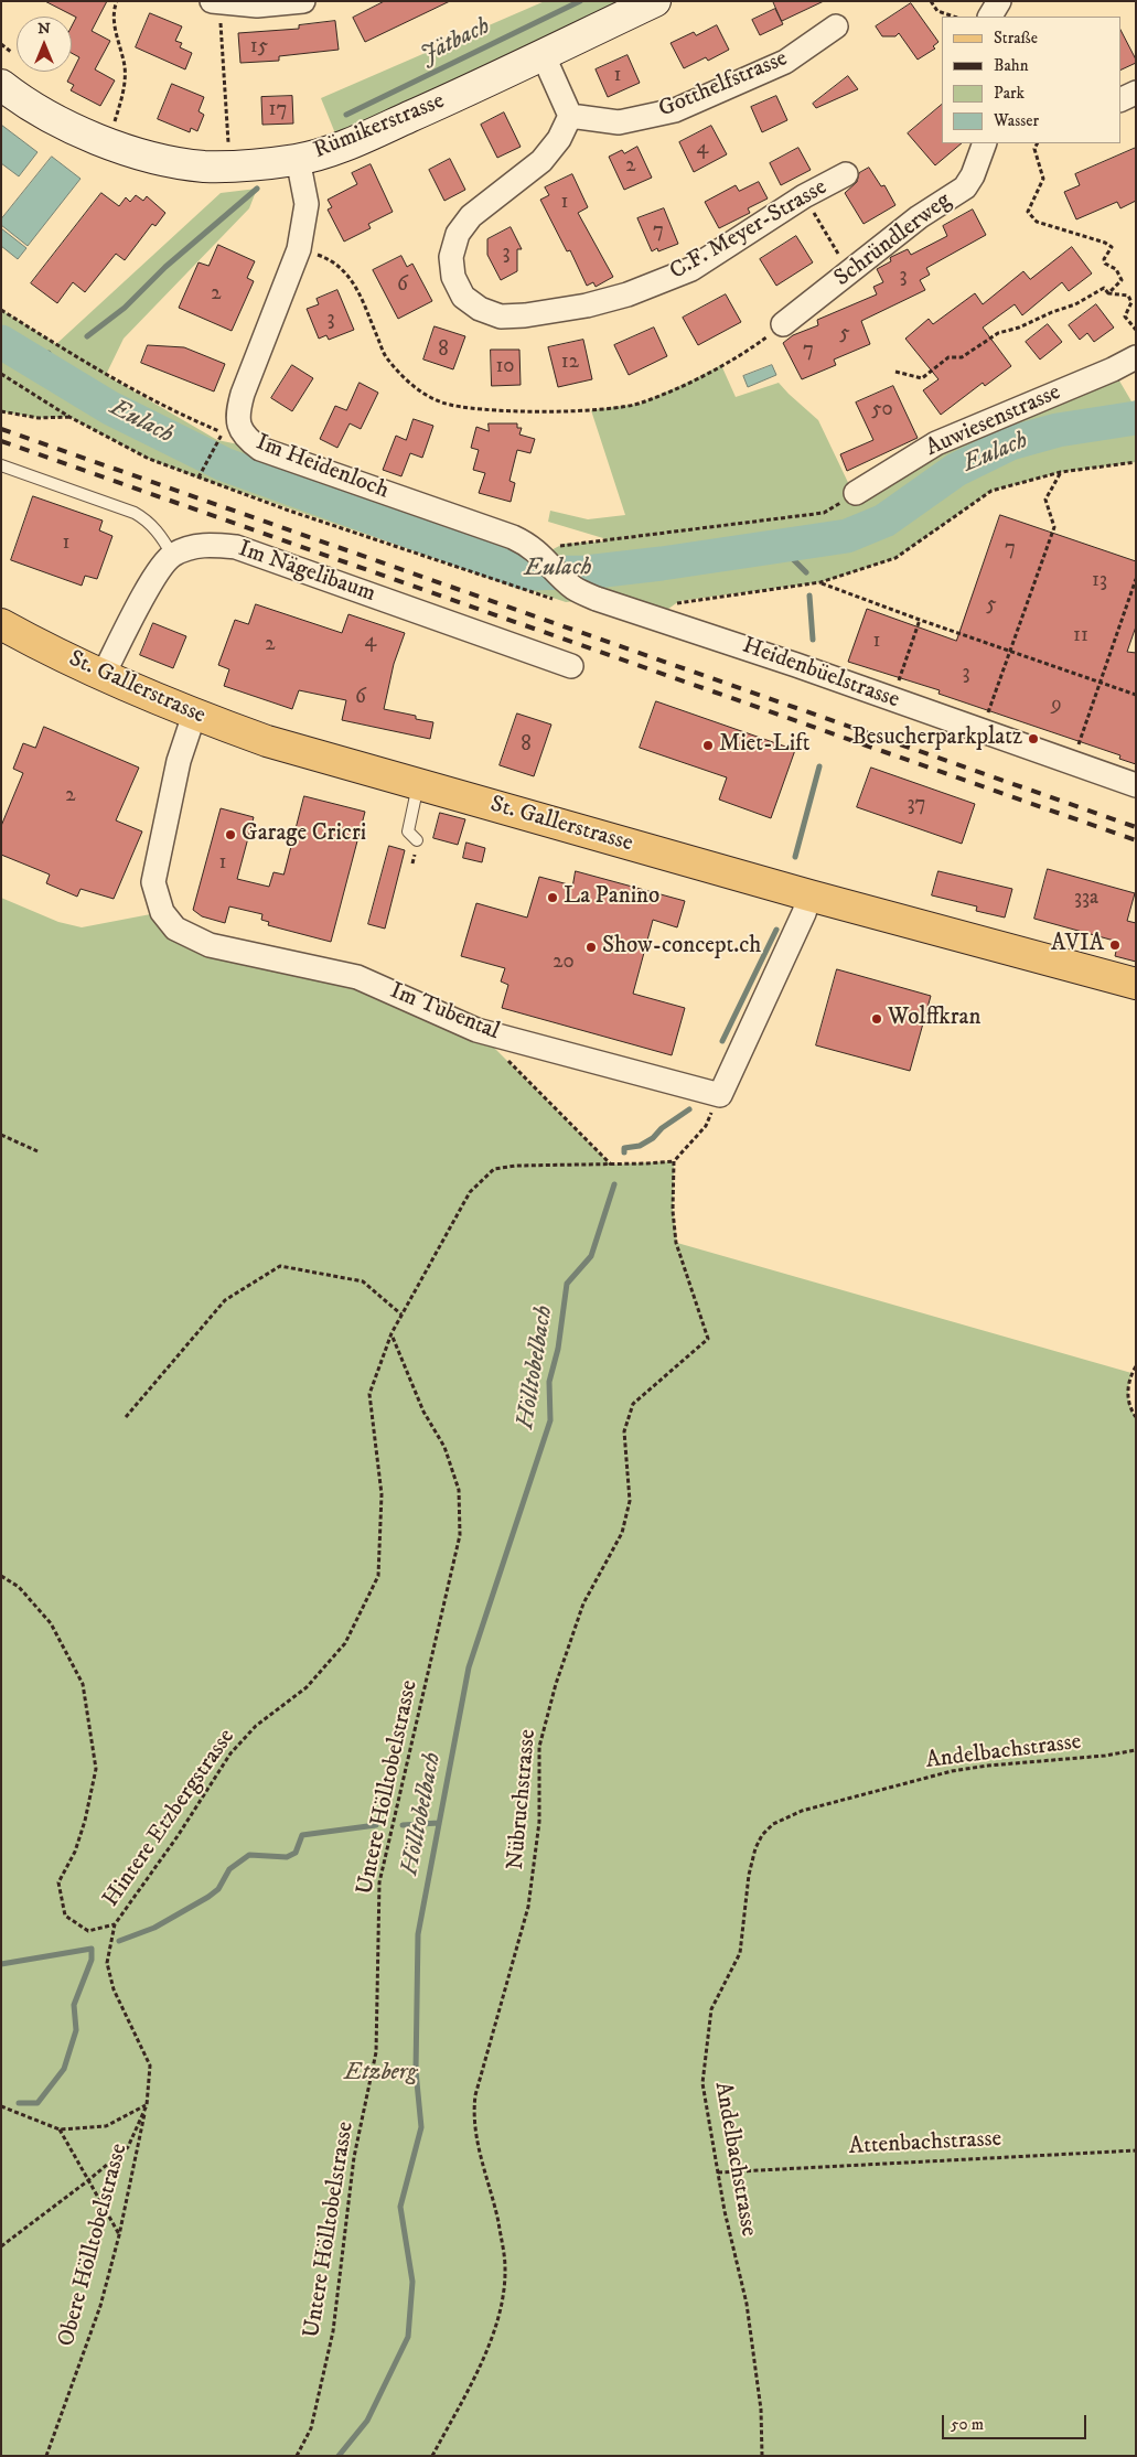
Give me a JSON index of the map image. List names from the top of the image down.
{
  "streets": {
    "main road": ["Rümikerstrasse", "St. Gallerstrasse"],
    "street": [
      "Gotthelfstrasse",
      "C.F. Meyer-Strasse",
      "Schründlerweg",
      "Auwiesenstrasse",
      "Im Heidenloch",
      "Im Nägelibaum",
      "Heidenbüelstrasse",
      "Im Tubental"
    ],
    "path": [
      "Andelbachstrasse",
      "Untere Hölltobelstrasse",
      "Nübruchstrasse",
      "Hintere Etzbergstrasse",
      "Attenbachstrasse",
      "Obere Hölltobelstrasse"
    ]
  },
  "crossings": [
    ["Gotthelfstrasse", "C.F. Meyer-Strasse"],
    ["Rümikerstrasse", "Im Heidenloch"],
    ["Im Heidenloch", "Heidenbüelstrasse"],
    ["Im Nägelibaum", "St. Gallerstrasse"],
    ["St. Gallerstrasse", "Im Tubental"],
    ["Andelbachstrasse", "Attenbachstrasse"],
    ["Untere Hölltobelstrasse", "Hintere Etzbergstrasse"],
    ["Nübruchstrasse", "Hintere Etzbergstrasse"],
    ["Hintere Etzbergstrasse", "Obere Hölltobelstrasse"]
  ],
  "water": ["Jätbach", "Eulach", "Hölltobelbach"],
  "parks": ["Etzberg"],
  "places": [
    "Besucherparkplatz",
    "Miet-Lift",
    "Garage Cricri",
    "La Panino",
    "AVIA",
    "Show-concept.ch",
    "Wolffkran"
  ],
  "house_numbers": [
    "15",
    "1",
    "17",
    "4",
    "2",
    "1",
    "7",
    "3",
    "3",
    "6",
    "2",
    "3",
    "5",
    "8",
    "7",
    "12",
    "10",
    "50",
    "1",
    "7",
    "13",
    "5",
    "11",
    "4",
    "1",
    "2",
    "3",
    "6",
    "9",
    "8",
    "2",
    "37",
    "1",
    "33a",
    "20"
  ],
  "legend": [
    "Straße",
    "Bahn",
    "Park",
    "Wasser"
  ],
  "scale_bar": "50 m",
  "north": "top"
}
